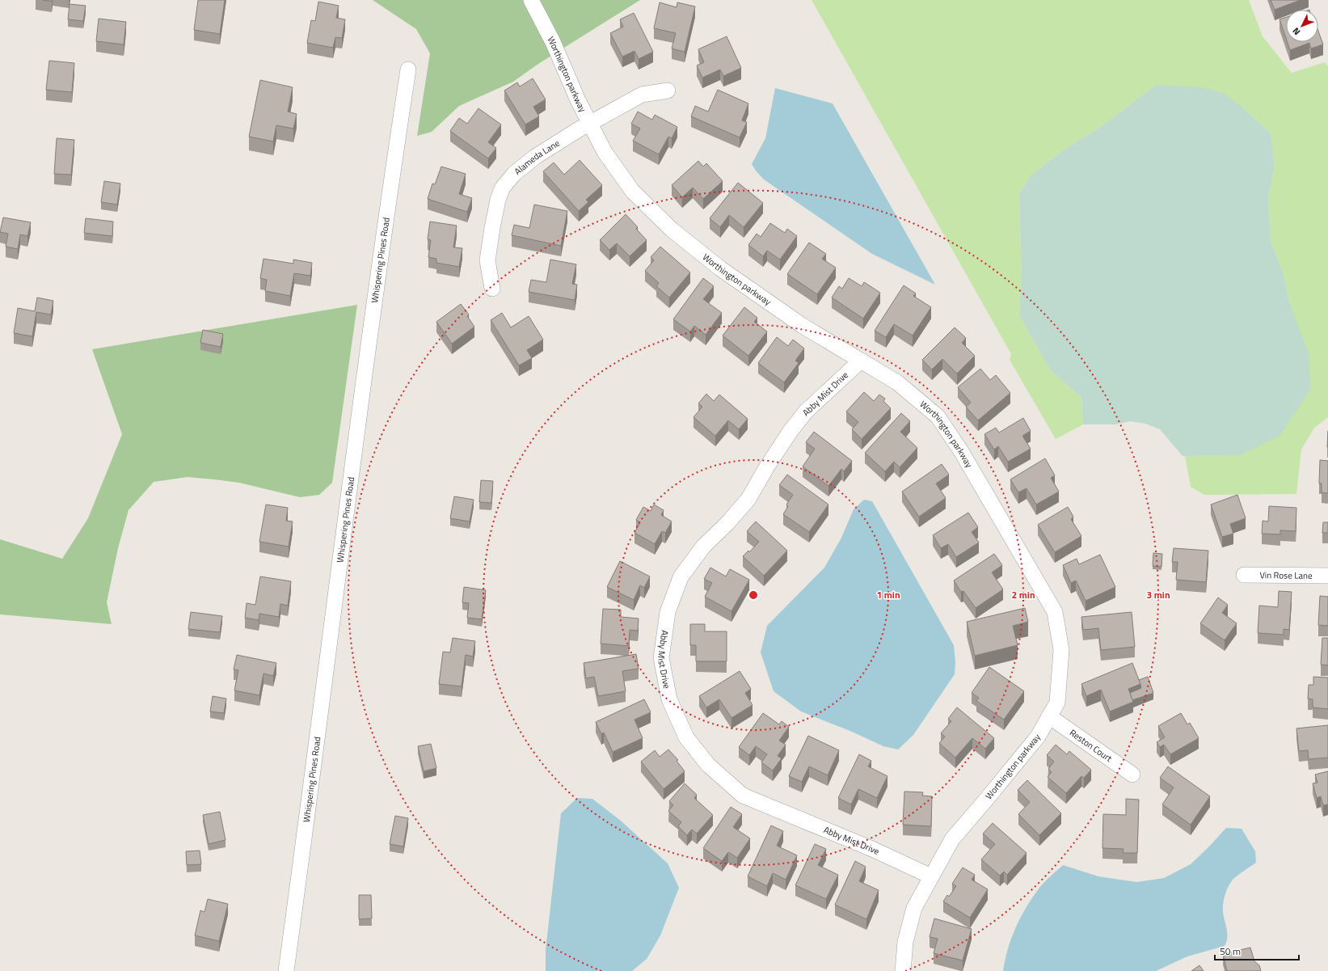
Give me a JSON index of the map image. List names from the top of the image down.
{
  "streets": {
    "street": [
      "Worthington parkway",
      "Alameda Lane",
      "Whispering Pines Road",
      "Abby Mist Drive",
      "Vin Rose Lane",
      "Reston Court"
    ]
  },
  "crossings": [
    ["Worthington parkway", "Alameda Lane"],
    ["Worthington parkway", "Abby Mist Drive"],
    ["Worthington parkway", "Reston Court"]
  ],
  "scale_bar": "50 m",
  "north": "bottom left",
  "rings": ["1 min", "2 min", "3 min"]
}
